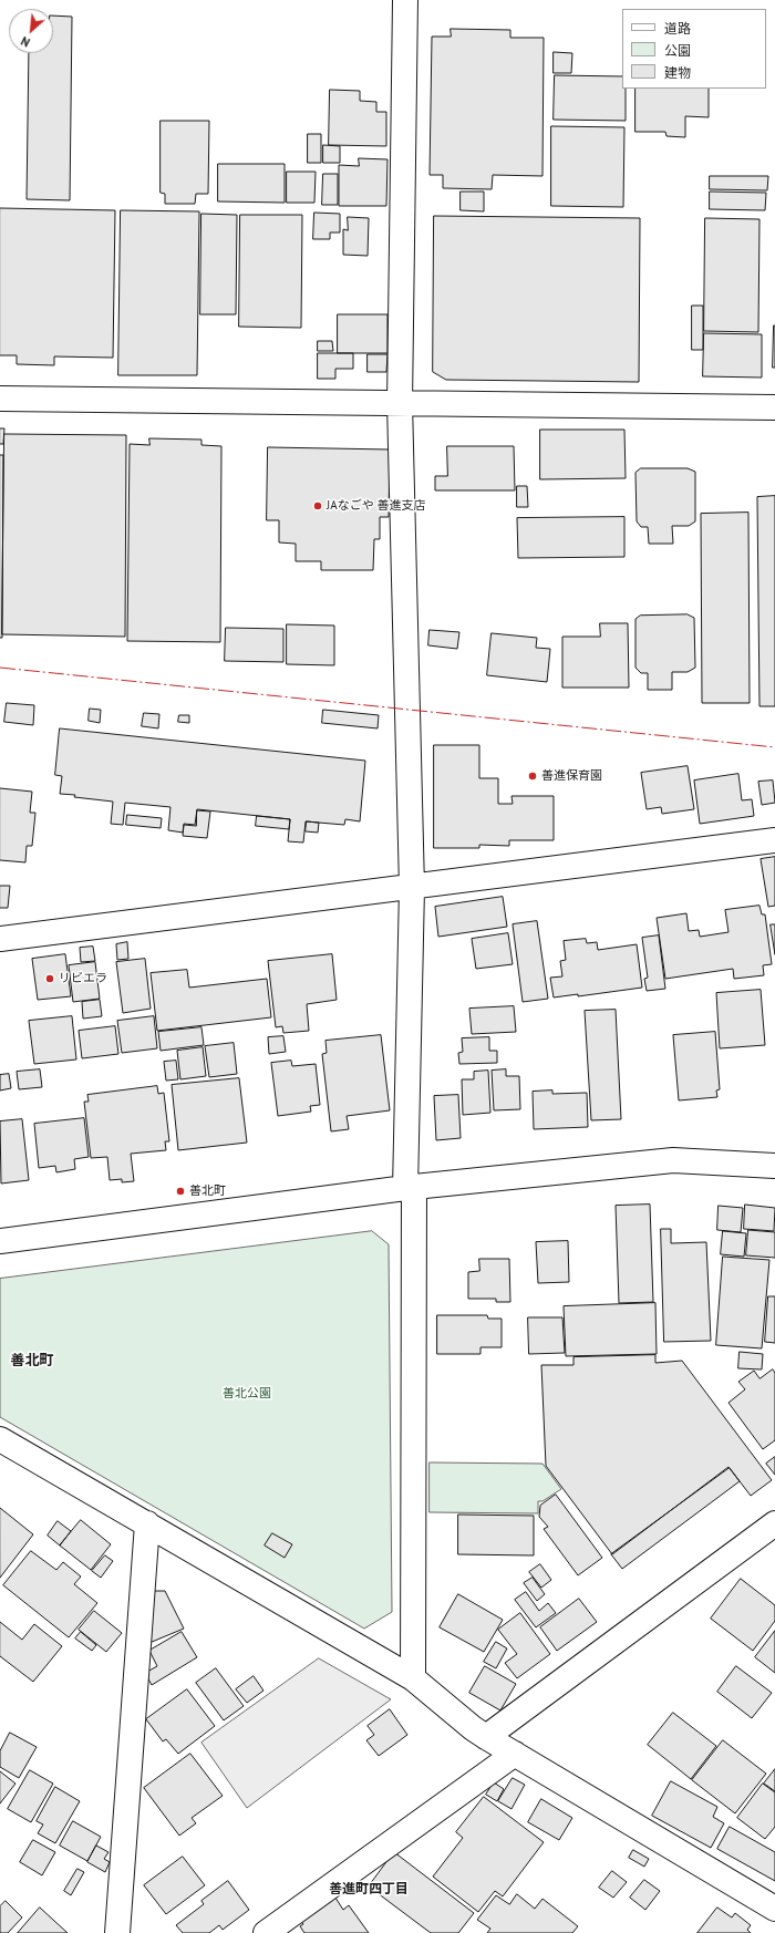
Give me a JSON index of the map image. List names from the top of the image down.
{
  "districts": ["善北町", "善進町四丁目"],
  "parks": ["善北公園"],
  "places": [
    "JAなごや 善進支店",
    "善進保育園",
    "リビエラ",
    "善北町"
  ],
  "legend": ["道路", "公園", "建物"],
  "north": "bottom left"
}
